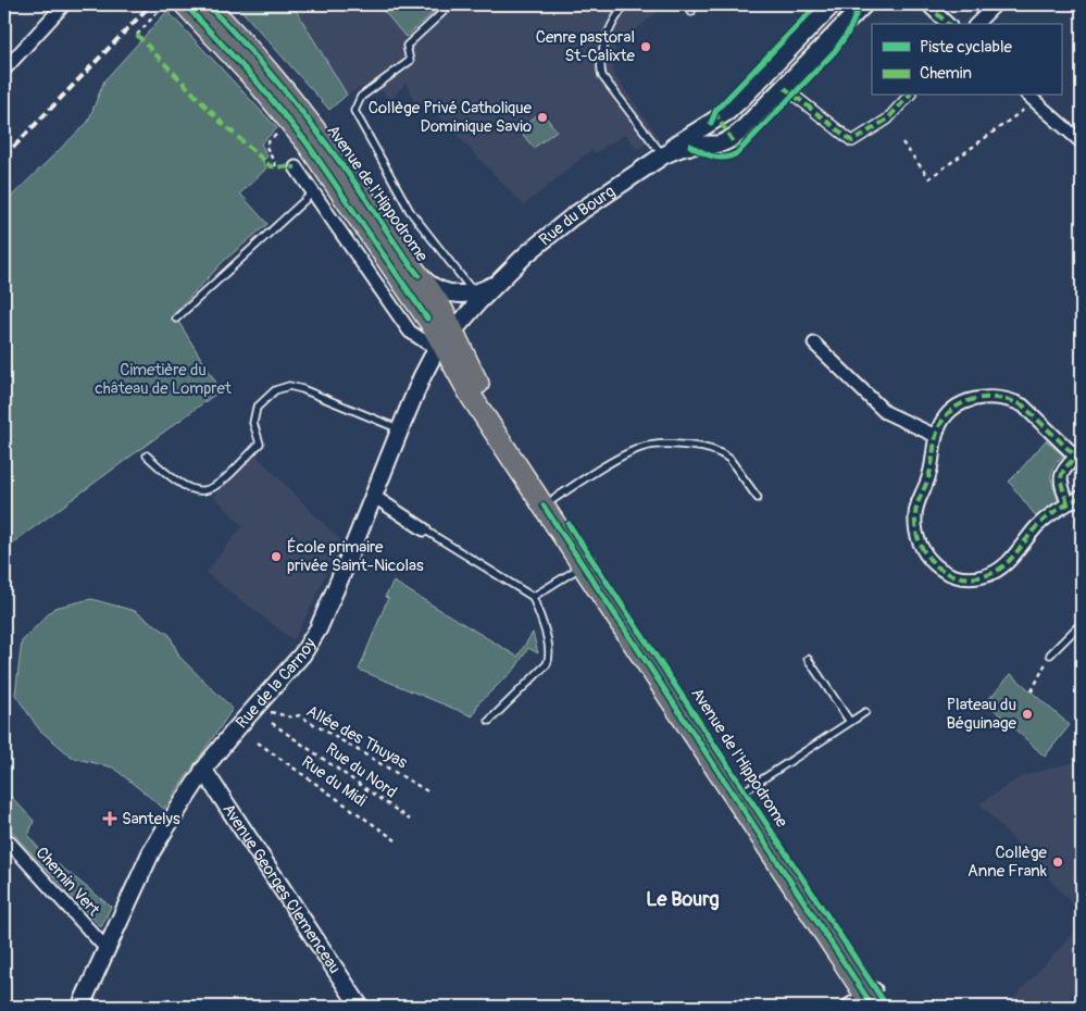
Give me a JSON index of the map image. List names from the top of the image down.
{
  "streets": {
    "main road": ["Avenue de l'Hippodrome"],
    "street": [
      "Rue du Bourg",
      "Rue de la Carnoy",
      "Chemin Vert",
      "Avenue Georges Clemenceau"
    ],
    "path": ["Allée des Thuyas", "Rue du Nord", "Rue du Midi"]
  },
  "crossings": [
    ["Avenue de l'Hippodrome", "Rue du Bourg"],
    ["Avenue de l'Hippodrome", "Rue de la Carnoy"],
    ["Rue du Bourg", "Rue de la Carnoy"],
    ["Rue de la Carnoy", "Chemin Vert"],
    ["Rue de la Carnoy", "Avenue Georges Clemenceau"]
  ],
  "districts": ["Le Bourg"],
  "parks": ["Cimetière du château de Lompret"],
  "places": {
    "other": [
      "Cenre pastoral St-Calixte",
      "Collège Privé Catholique Dominique Savio",
      "École primaire privée Saint-Nicolas",
      "Plateau du Béguinage",
      "Collège Anne Frank"
    ],
    "health": ["Santelys"]
  },
  "legend": ["Piste cyclable", "Chemin"]
}
